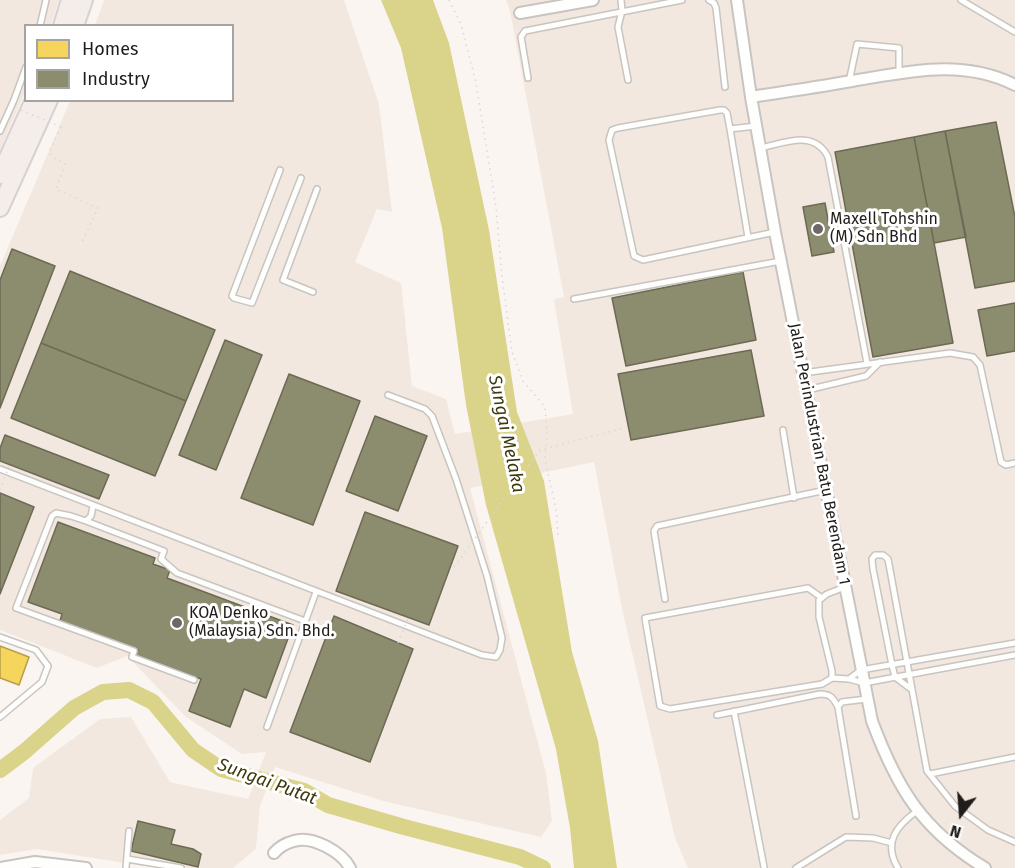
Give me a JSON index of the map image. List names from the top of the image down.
{
  "streets": {
    "street": ["Jalan Perindustrian Batu Berendam 1"]
  },
  "water": ["Sungai Melaka", "Sungai Putat"],
  "places": ["Maxell Tohshin (M) Sdn Bhd", "KOA Denko (Malaysia) Sdn. Bhd."],
  "legend": ["Homes", "Industry"],
  "north": "bottom"
}
